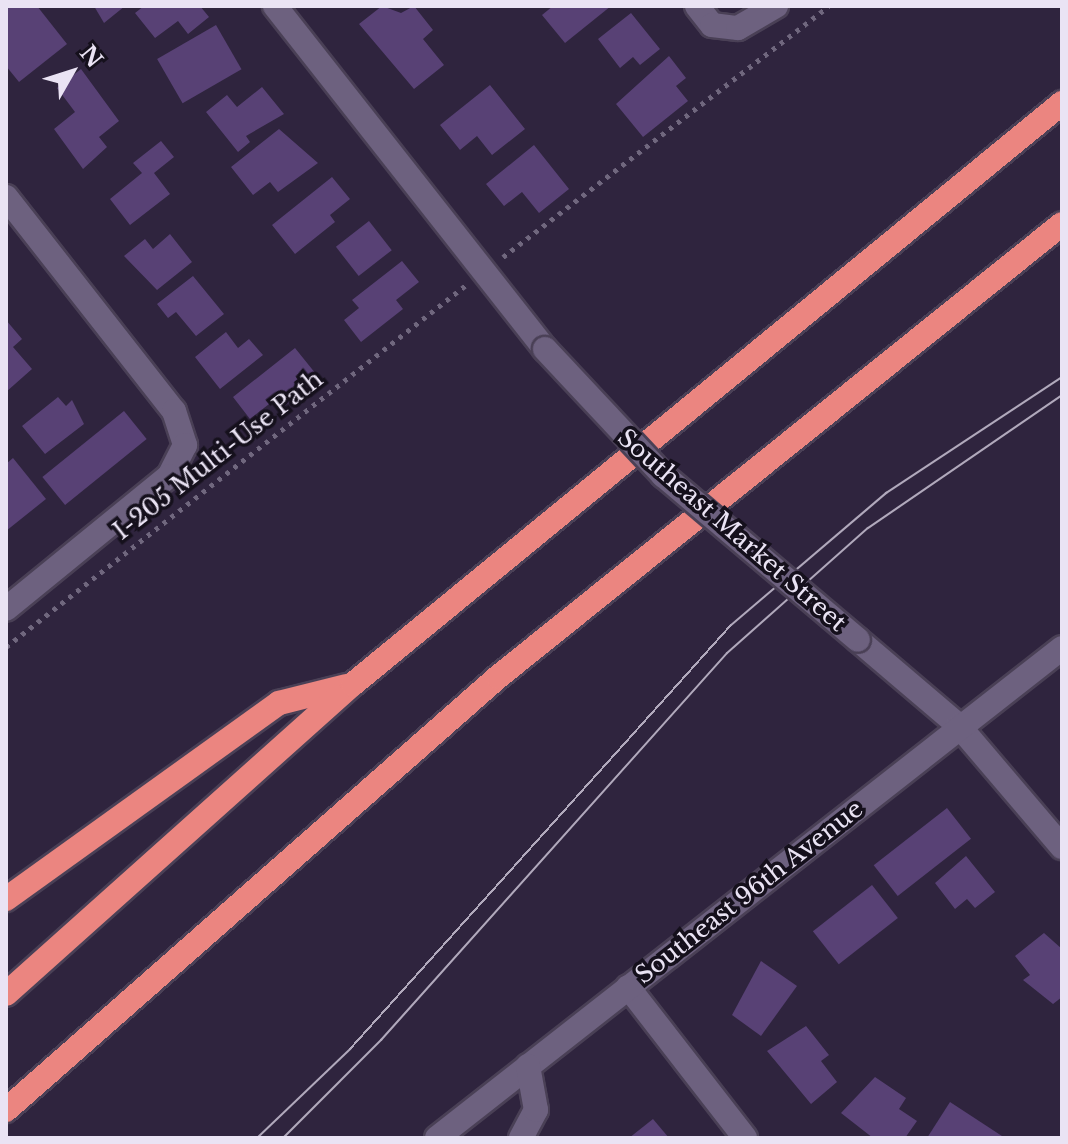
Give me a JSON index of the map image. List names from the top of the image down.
{
  "streets": {
    "street": ["Southeast Market Street", "Southeast 96th Avenue"],
    "path": ["I-205 Multi-Use Path"]
  },
  "crossings": [
    ["Southeast Market Street", "Southeast 96th Avenue"]
  ],
  "north": "top right"
}
